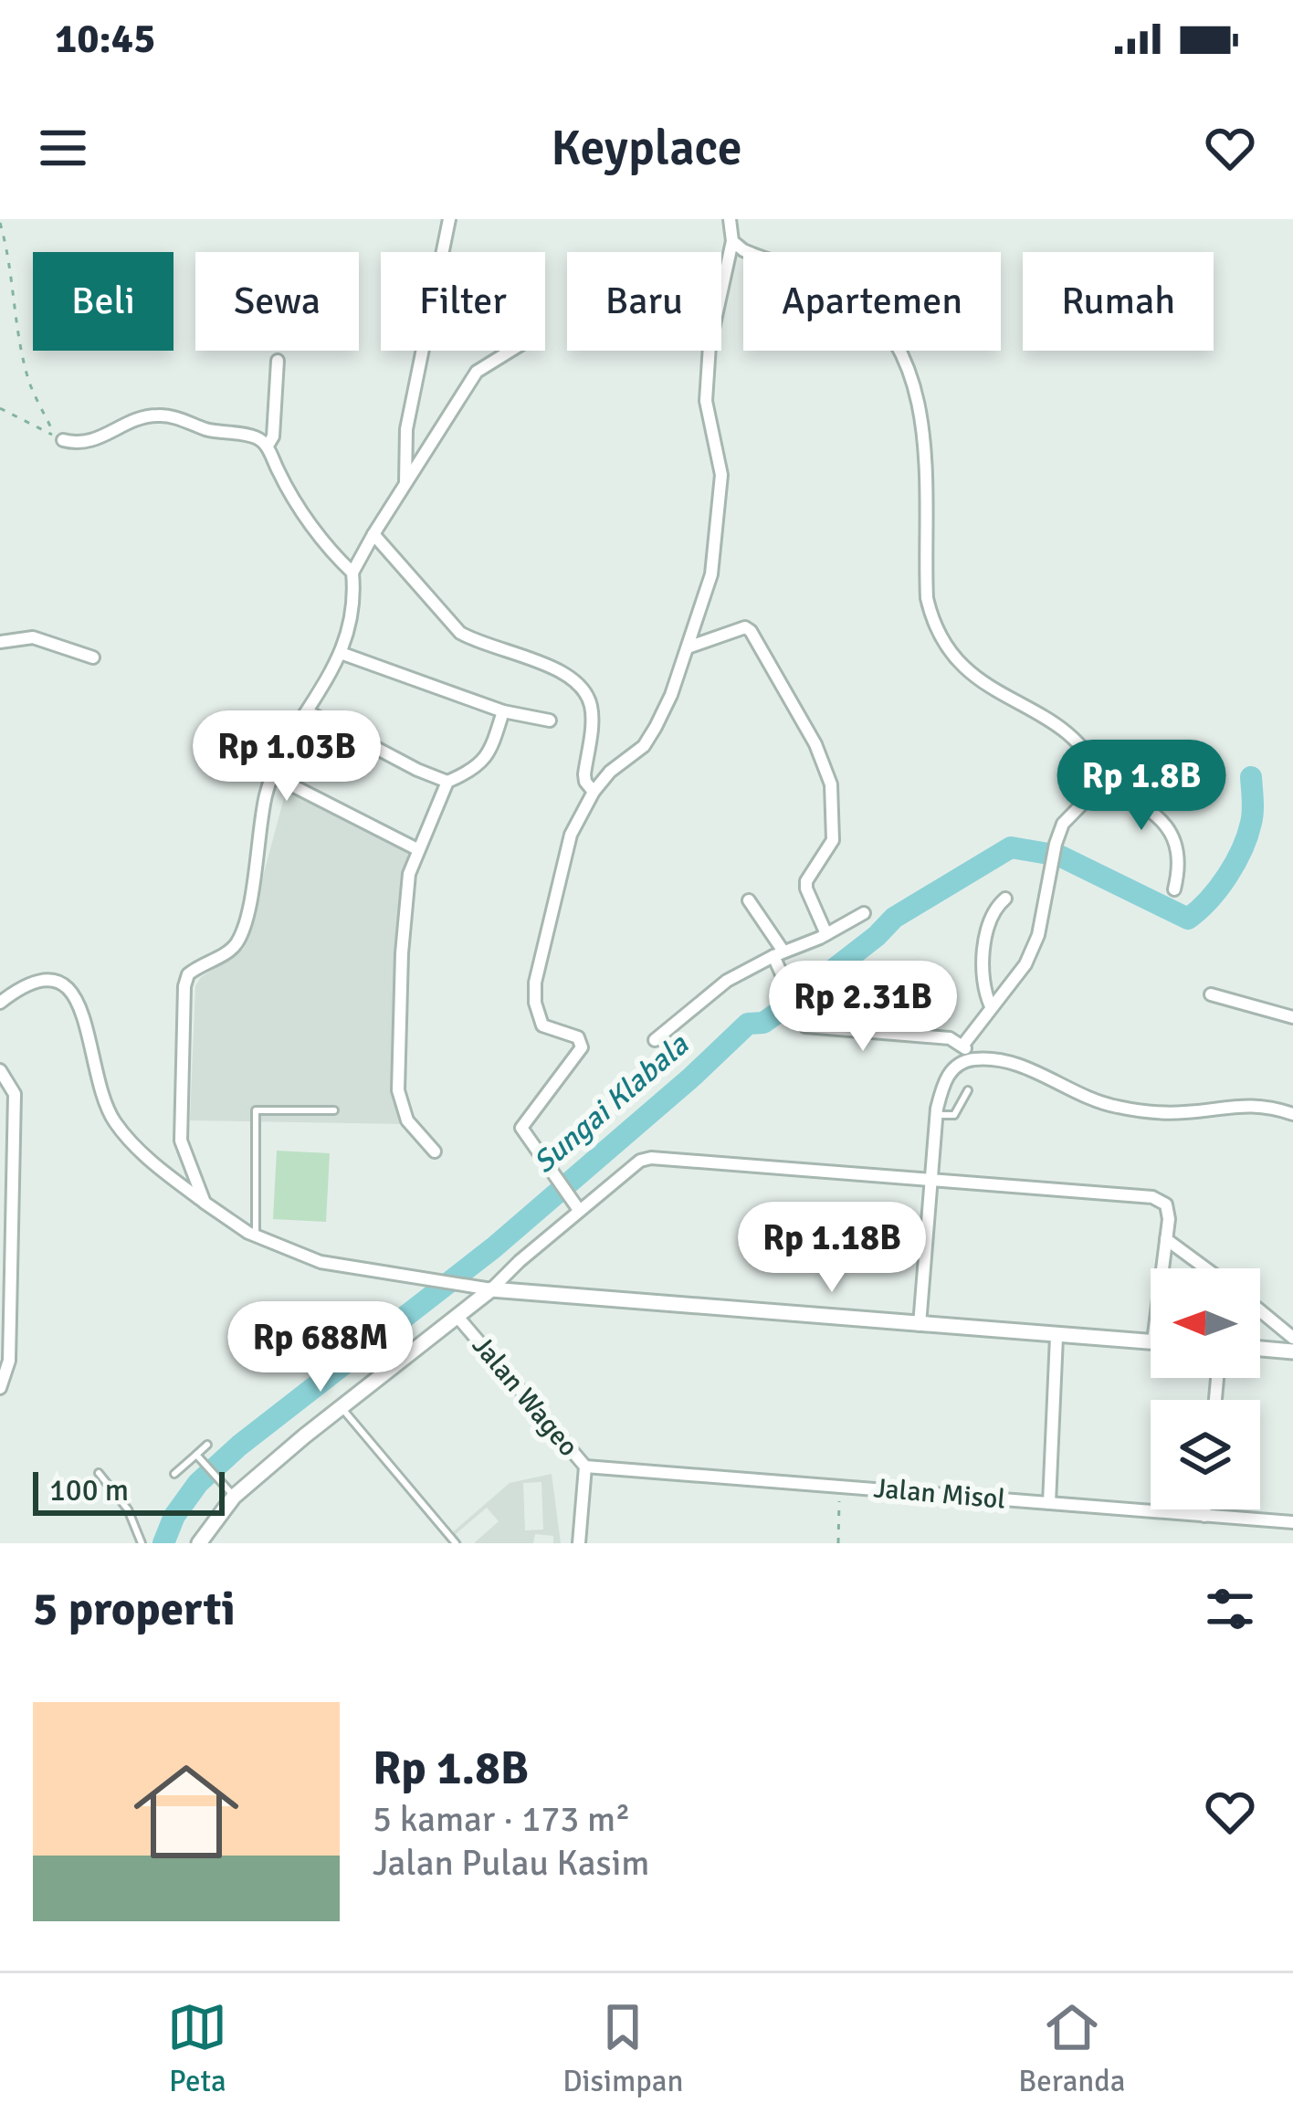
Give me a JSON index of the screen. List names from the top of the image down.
{
  "streets": {
    "street": ["Jalan Wageo", "Jalan Misol"]
  },
  "crossings": [
    ["Jalan Wageo", "Jalan Misol"]
  ],
  "water": ["Sungai Klabala"],
  "scale_bar": "100 m",
  "north": "left",
  "page": {
    "status": "10:45",
    "header": "Keyplace",
    "chip": [
      "Beli",
      "Sewa",
      "Filter",
      "Baru",
      "Apartemen",
      "Rumah"
    ],
    "price": [
      "Rp 1.03B",
      "Rp 1.8B",
      "Rp 2.31B",
      "Rp 1.18B",
      "Rp 688M"
    ],
    "scale": "100 m",
    "heading": "5 properti",
    "list": [
      {
        "name": "Rp 1.8B",
        "note": "5 kamar · 173 m² · Jalan Pulau Kasim"
      }
    ],
    "tabs": ["Peta", "Disimpan", "Beranda"]
  }
}
